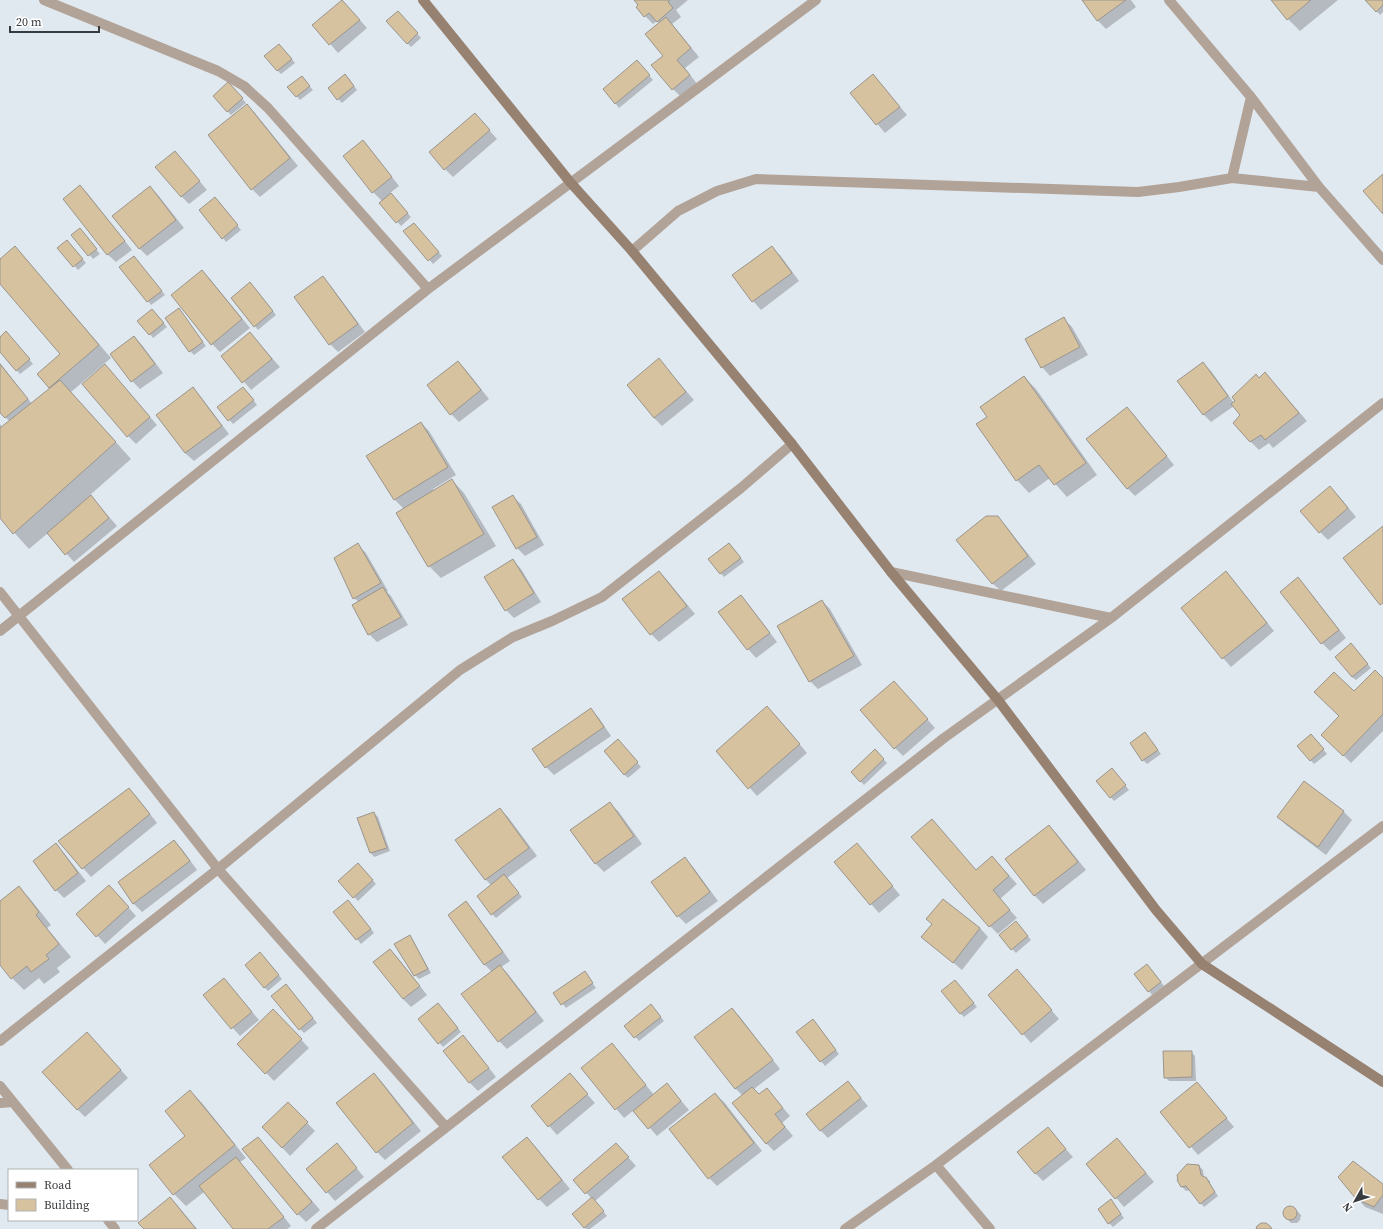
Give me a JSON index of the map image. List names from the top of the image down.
{
  "legend": ["Road", "Building"],
  "scale_bar": "20 m",
  "north": "bottom left"
}
